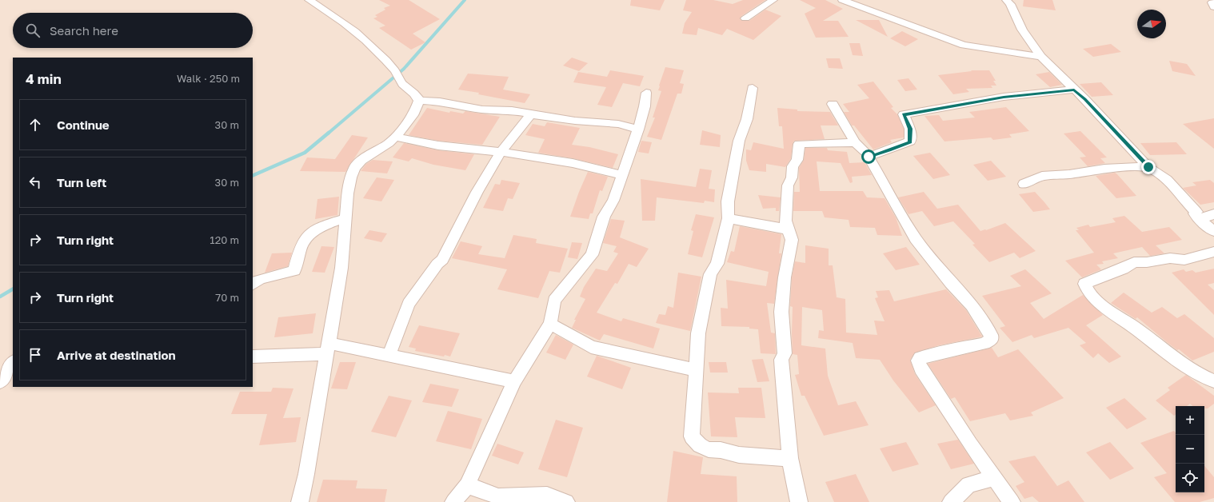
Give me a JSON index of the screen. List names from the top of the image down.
{
  "north": "right",
  "page": {
    "search": "Search here",
    "heading": ["4 min", "Walk · 250 m"],
    "list": [
      ["Continue", "30 m"],
      ["Turn left", "30 m"],
      ["Turn right", "120 m"],
      ["Turn right", "70 m"],
      "Arrive at destination"
    ],
    "map_buttons": ["+", "−"]
  }
}
